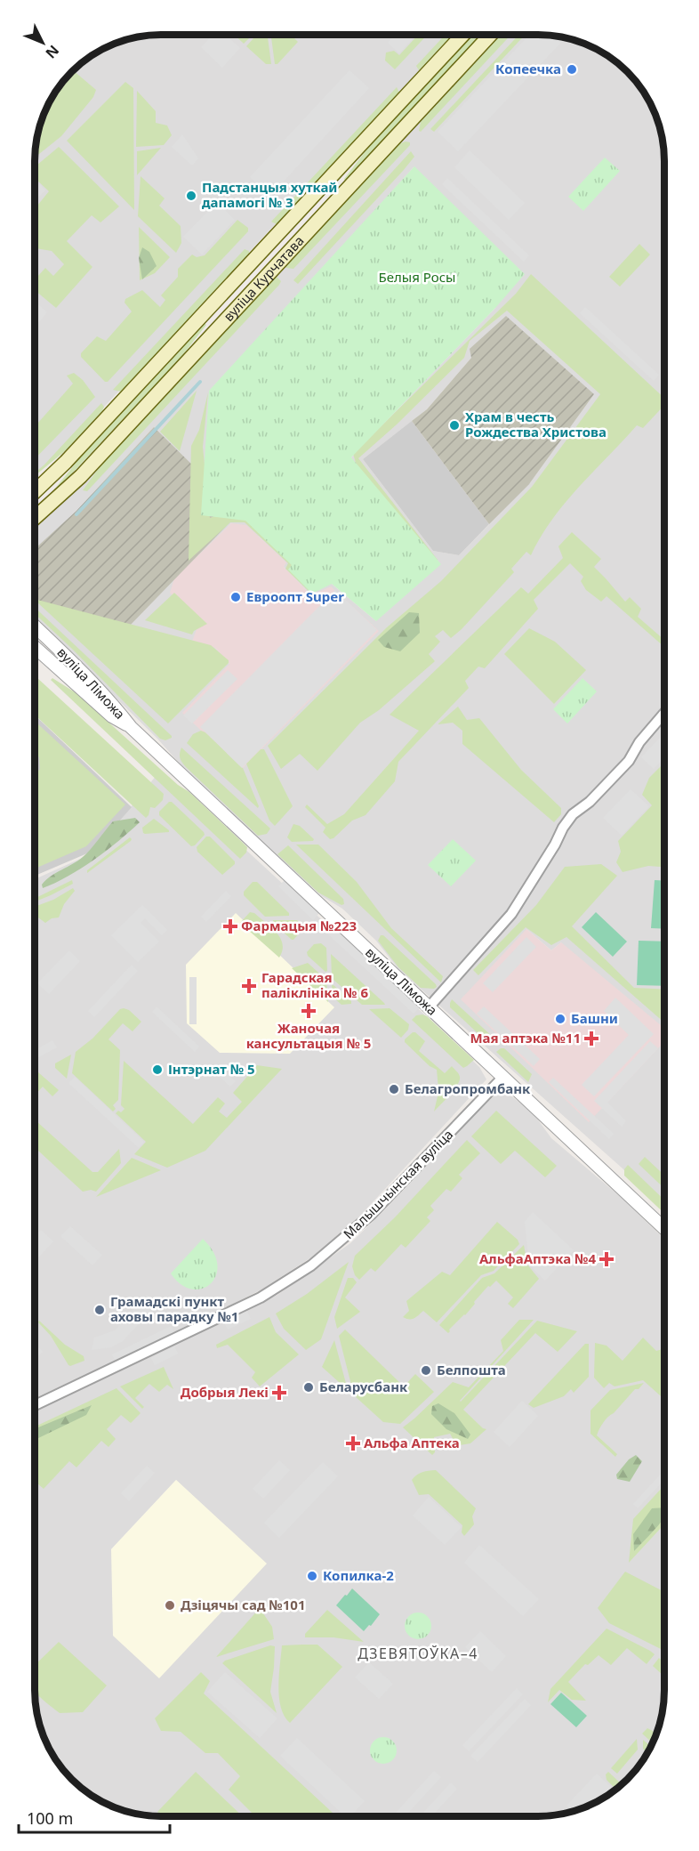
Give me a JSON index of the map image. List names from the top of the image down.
{
  "streets": {
    "main road": ["вуліца Курчатава"],
    "street": ["вуліца Ліможа", "Малышчынская вуліца"]
  },
  "crossings": [
    ["вуліца Ліможа", "Малышчынская вуліца"]
  ],
  "districts": ["ДЗЕВЯТОЎКА–4"],
  "parks": ["Белыя Росы"],
  "places": {
    "other": [
      "Копеечка",
      "Падстанцыя хуткай дапамогі № 3",
      "Храм в честь Рождества Христова",
      "Евроопт Super",
      "Башни",
      "Інтэрнат № 5",
      "Белагропромбанк",
      "Грамадскі пункт аховы парадку №1",
      "Белпошта",
      "Беларусбанк",
      "Копилка-2",
      "Дзіцячы сад №101"
    ],
    "health": [
      "Фармацыя №223",
      "Гарадская паліклініка № 6",
      "Жаночая кансультацыя № 5",
      "Мая аптэка №11",
      "АльфаАптэка №4",
      "Добрыя Лекі",
      "Альфа Аптека"
    ]
  },
  "scale_bar": "100 m",
  "north": "bottom right"
}
